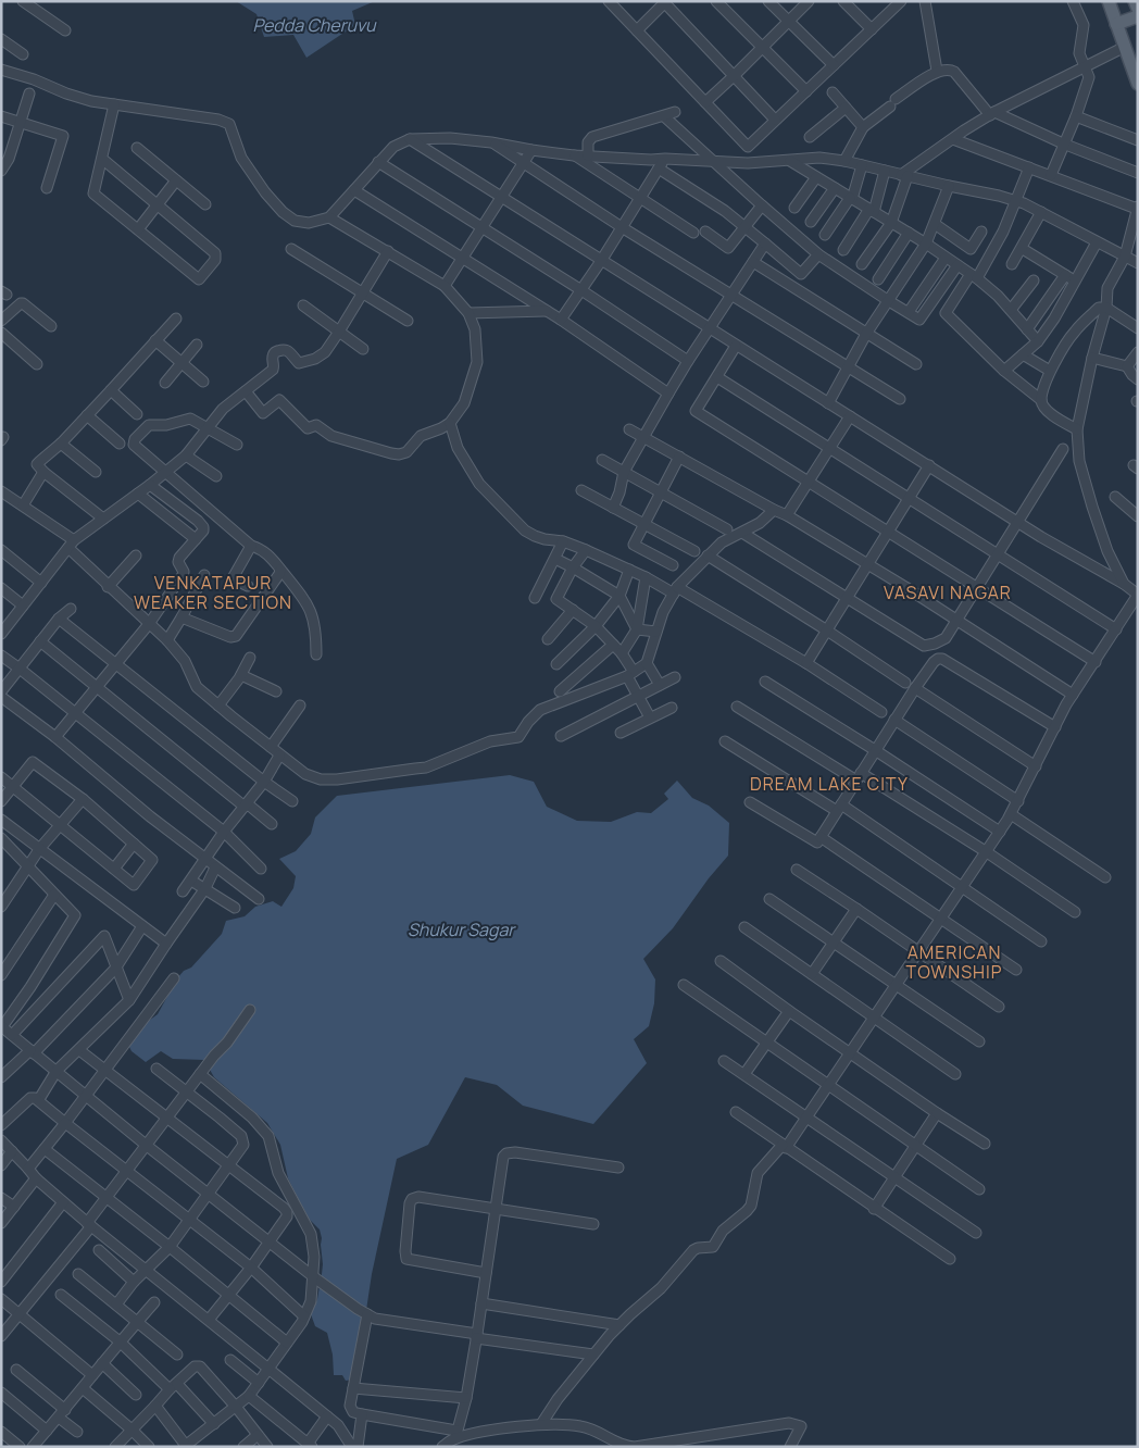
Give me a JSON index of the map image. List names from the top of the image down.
{
  "districts": [
    "VENKATAPUR WEAKER SECTION",
    "VASAVI NAGAR",
    "DREAM LAKE CITY",
    "AMERICAN TOWNSHIP"
  ],
  "water": ["Pedda Cheruvu", "Shukur Sagar"]
}
